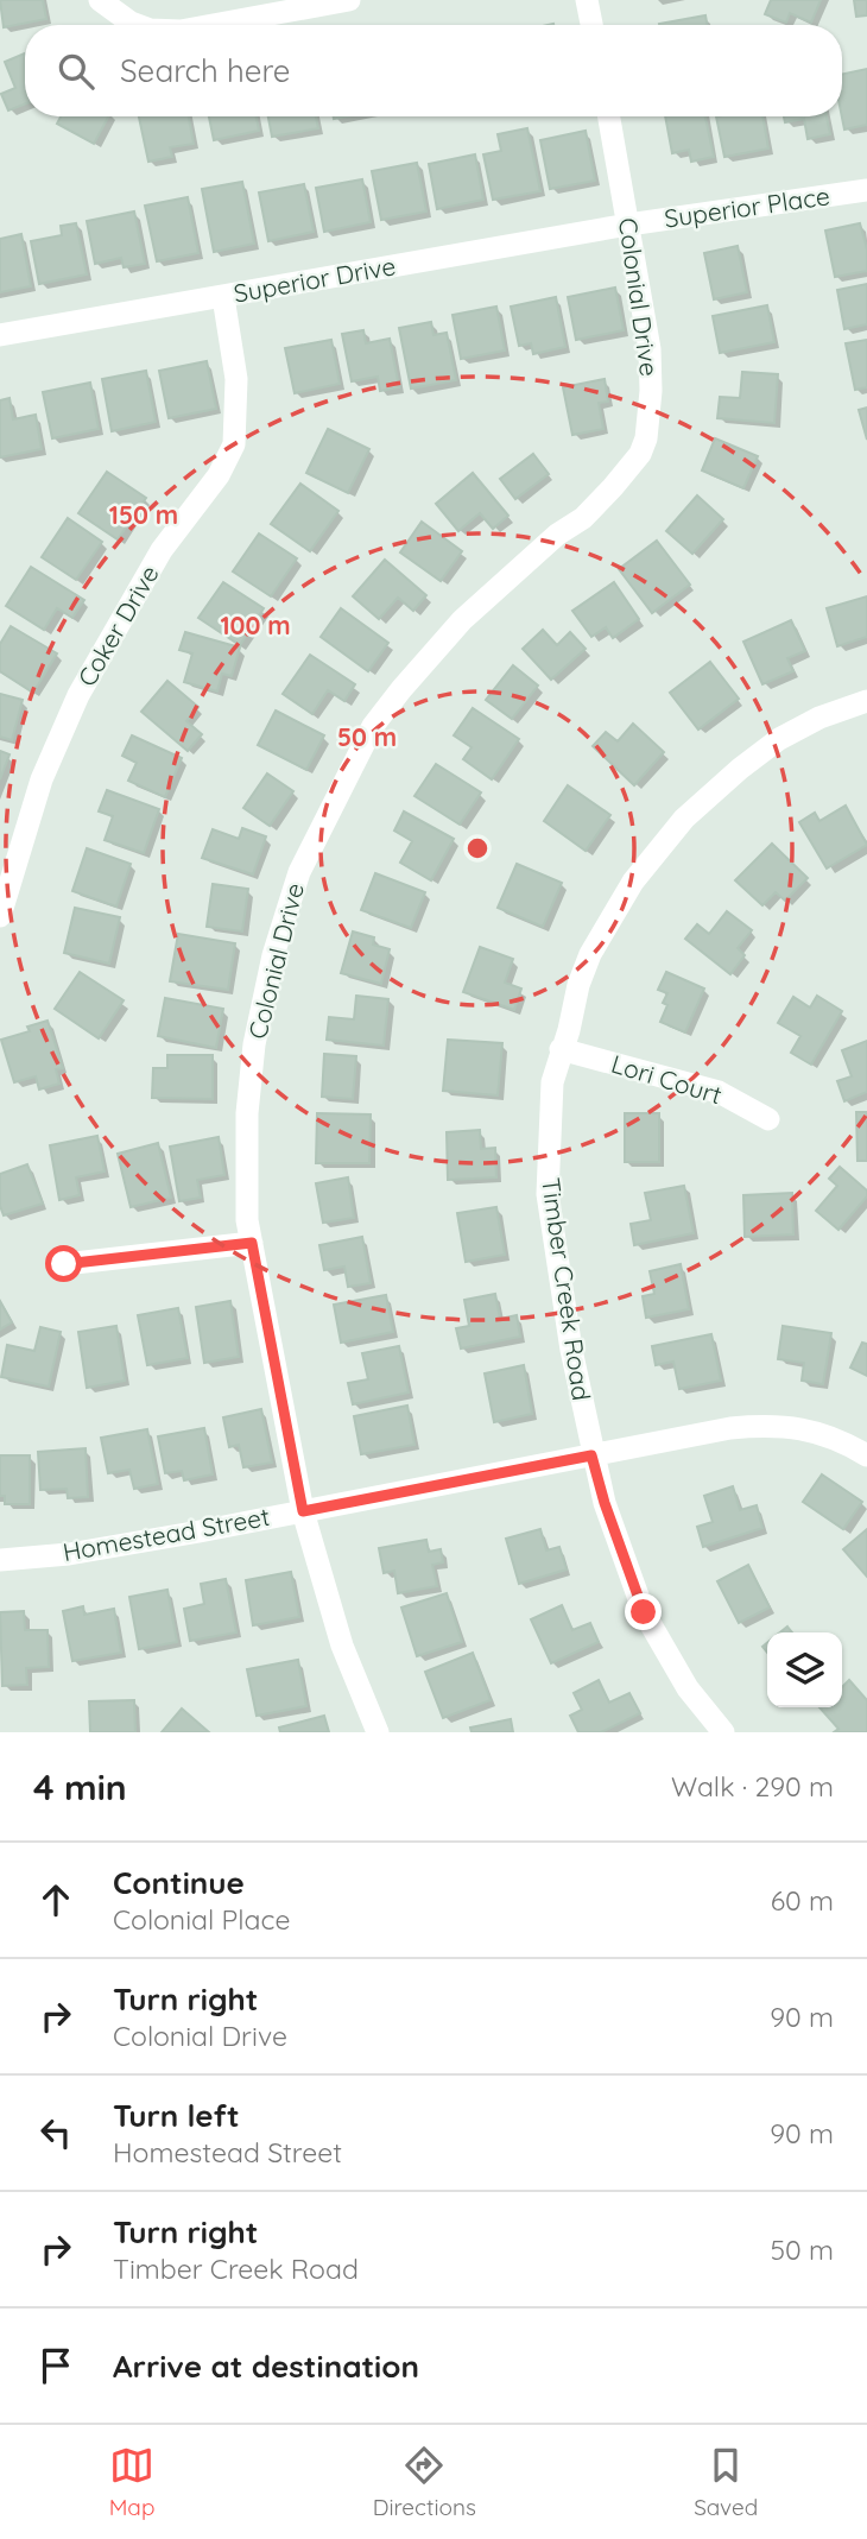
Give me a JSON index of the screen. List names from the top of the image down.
{
  "streets": {
    "street": [
      "Superior Place",
      "Superior Drive",
      "Colonial Drive",
      "Coker Drive",
      "Lori Court",
      "Timber Creek Road",
      "Homestead Street"
    ]
  },
  "crossings": [
    ["Superior Place", "Superior Drive"],
    ["Superior Place", "Colonial Drive"],
    ["Superior Drive", "Colonial Drive"],
    ["Superior Drive", "Coker Drive"],
    ["Colonial Drive", "Homestead Street"],
    ["Lori Court", "Timber Creek Road"],
    ["Timber Creek Road", "Homestead Street"]
  ],
  "page": {
    "search": "Search here",
    "heading": ["4 min", "Walk · 290 m"],
    "list": [
      ["Continue", "Colonial Place", "60 m"],
      ["Turn right", "Colonial Drive", "90 m"],
      ["Turn left", "Homestead Street", "90 m"],
      ["Turn right", "Timber Creek Road", "50 m"],
      "Arrive at destination"
    ],
    "nav": ["Map", "Directions", "Saved"]
  },
  "rings": ["150 m", "100 m", "50 m"]
}
